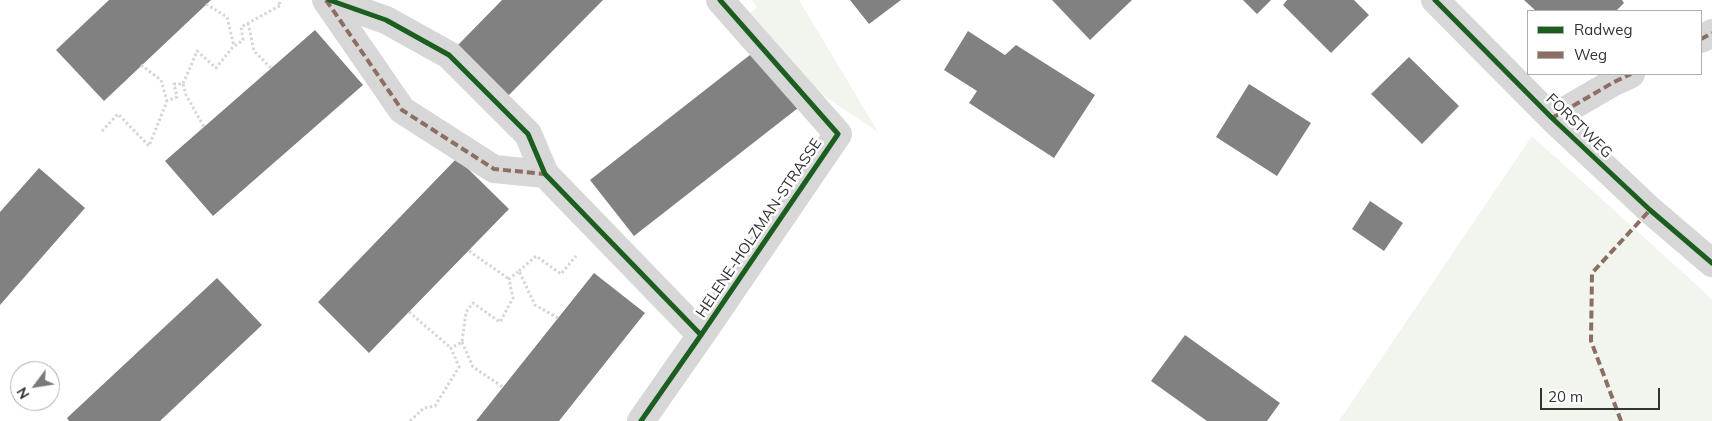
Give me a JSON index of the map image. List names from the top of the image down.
{
  "streets": {
    "street": ["FORSTWEG", "HELENE-HOLZMAN-STRASSE"]
  },
  "legend": ["Radweg", "Weg"],
  "scale_bar": "20 m",
  "north": "bottom left"
}
